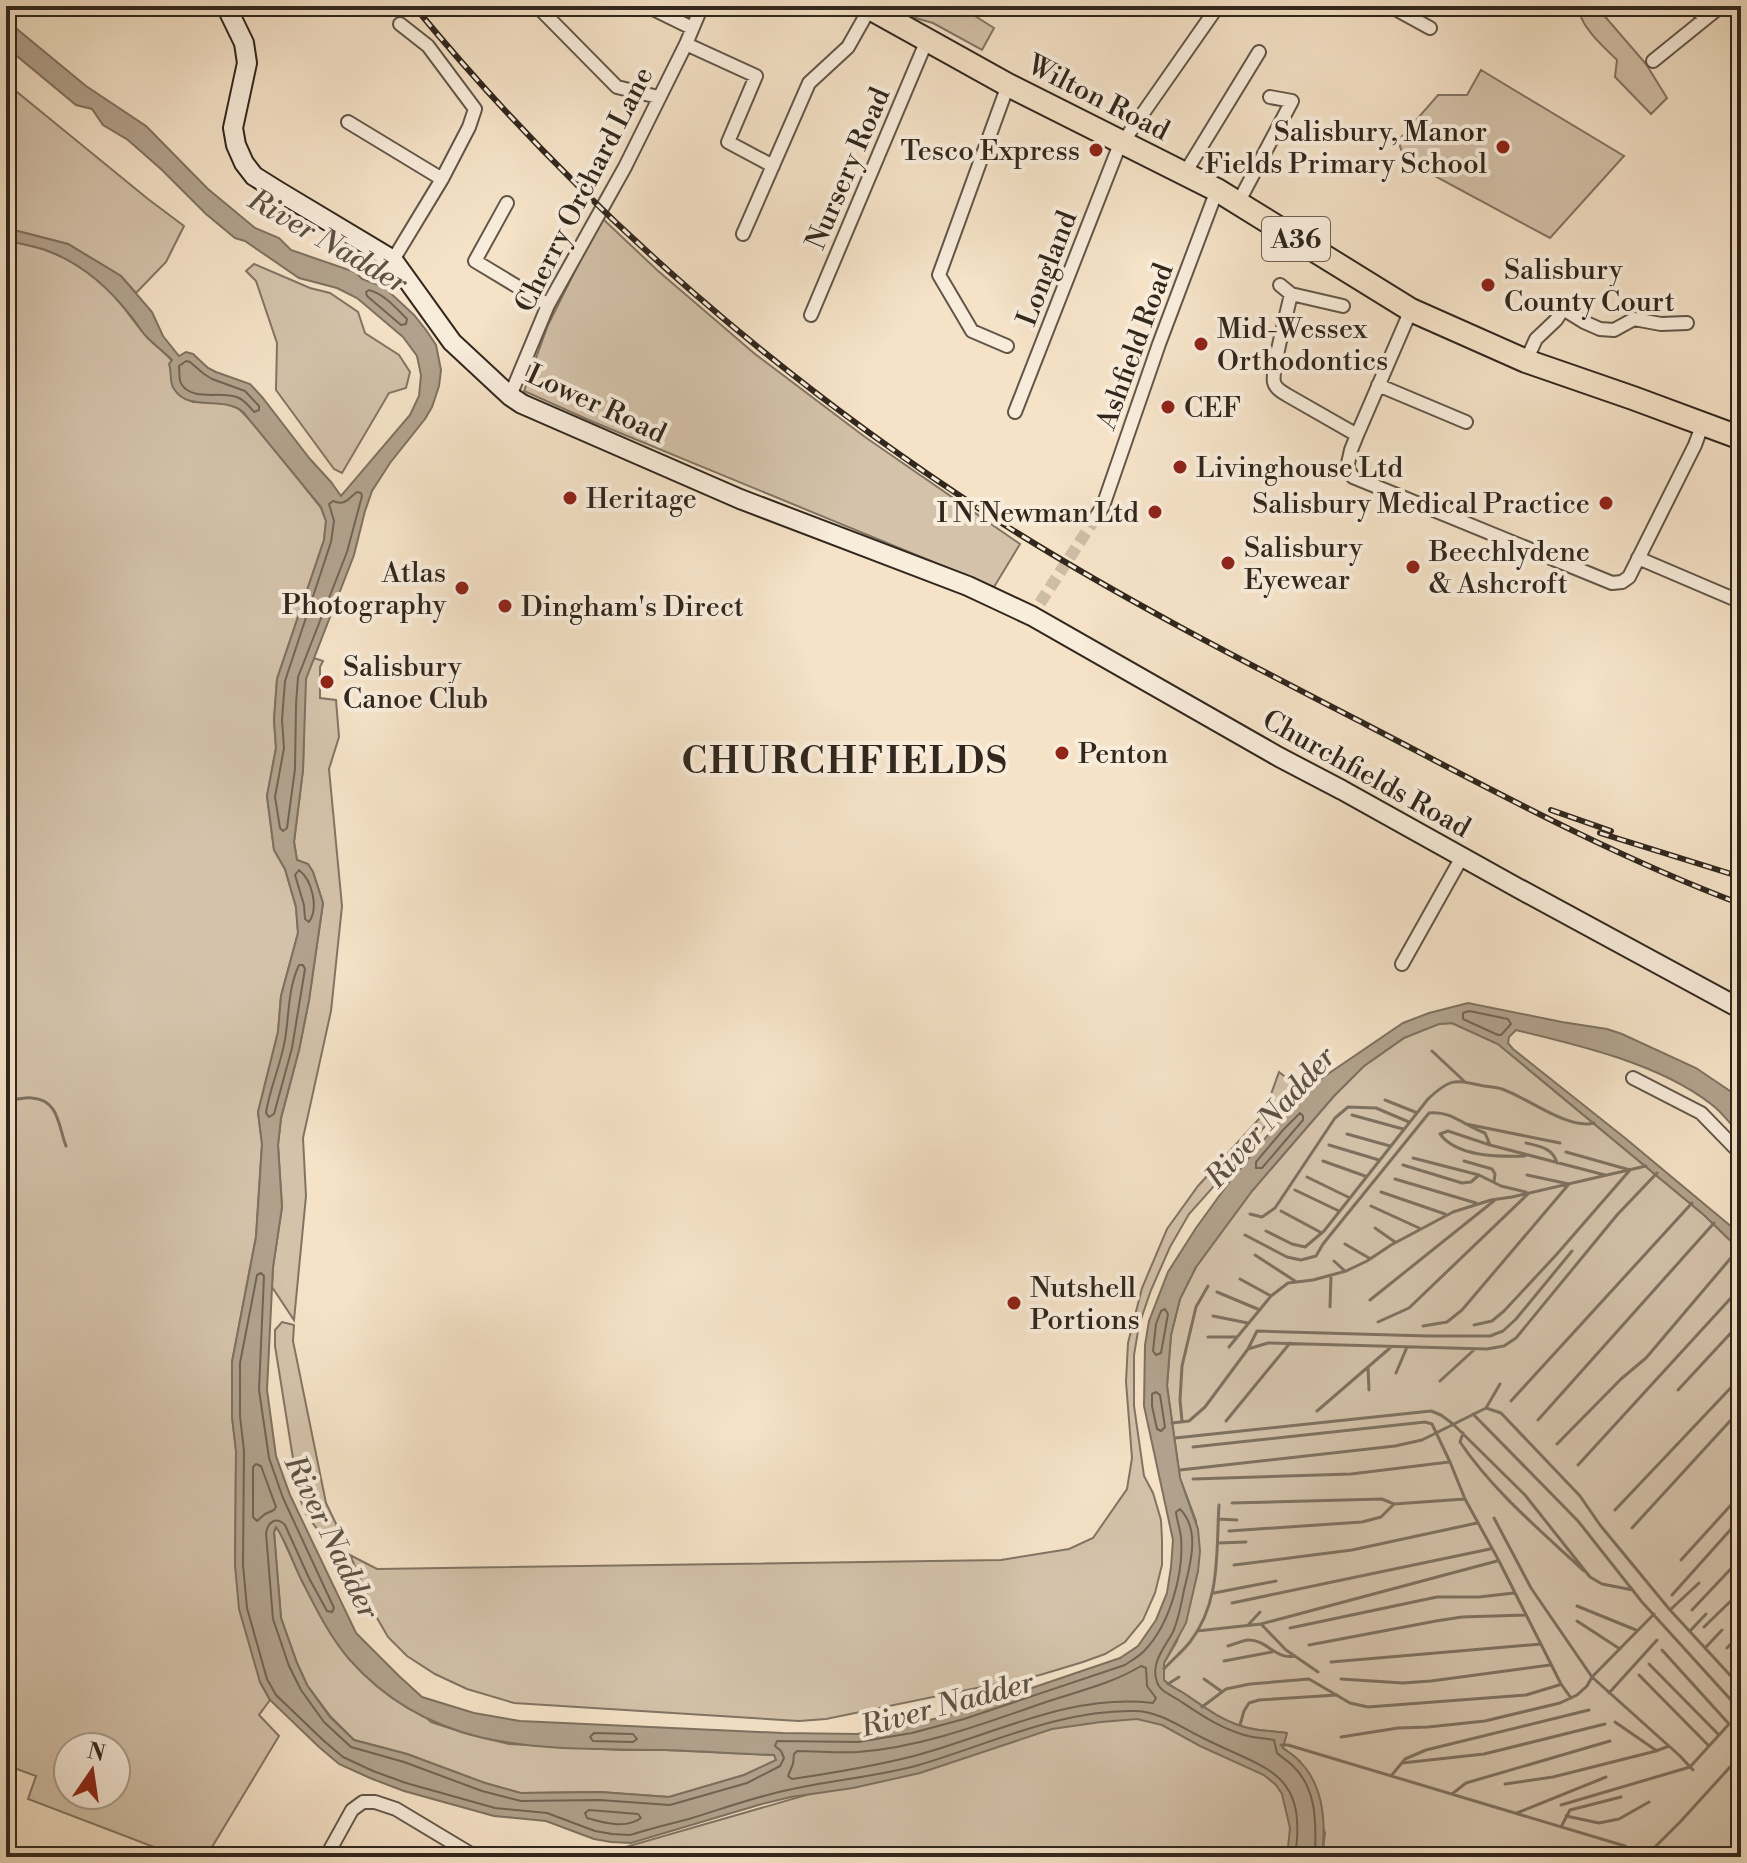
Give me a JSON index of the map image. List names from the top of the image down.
{
  "streets": {
    "highway": ["Wilton Road", "A36"],
    "street": [
      "Nursery Road",
      "Cherry Orchard Lane",
      "Longland",
      "Ashfield Road",
      "Lower Road",
      "Churchfields Road"
    ]
  },
  "crossings": [
    ["Wilton Road", "Nursery Road"],
    ["Wilton Road", "Longland"],
    ["Wilton Road", "Ashfield Road"],
    ["Cherry Orchard Lane", "Lower Road"],
    ["Lower Road", "Churchfields Road"]
  ],
  "districts": ["CHURCHFIELDS"],
  "water": ["River Nadder"],
  "places": [
    "Salisbury, Manor Fields Primary School",
    "Tesco Express",
    "Salisbury County Court",
    "Mid-Wessex Orthodontics",
    "CEF",
    "Livinghouse Ltd",
    "Heritage",
    "Salisbury Medical Practice",
    "I N Newman Ltd",
    "Salisbury Eyewear",
    "Beechlydene & Ashcroft",
    "Atlas Photography",
    "Dingham's Direct",
    "Salisbury Canoe Club",
    "Penton",
    "Nutshell Portions"
  ],
  "north": "top"
}
